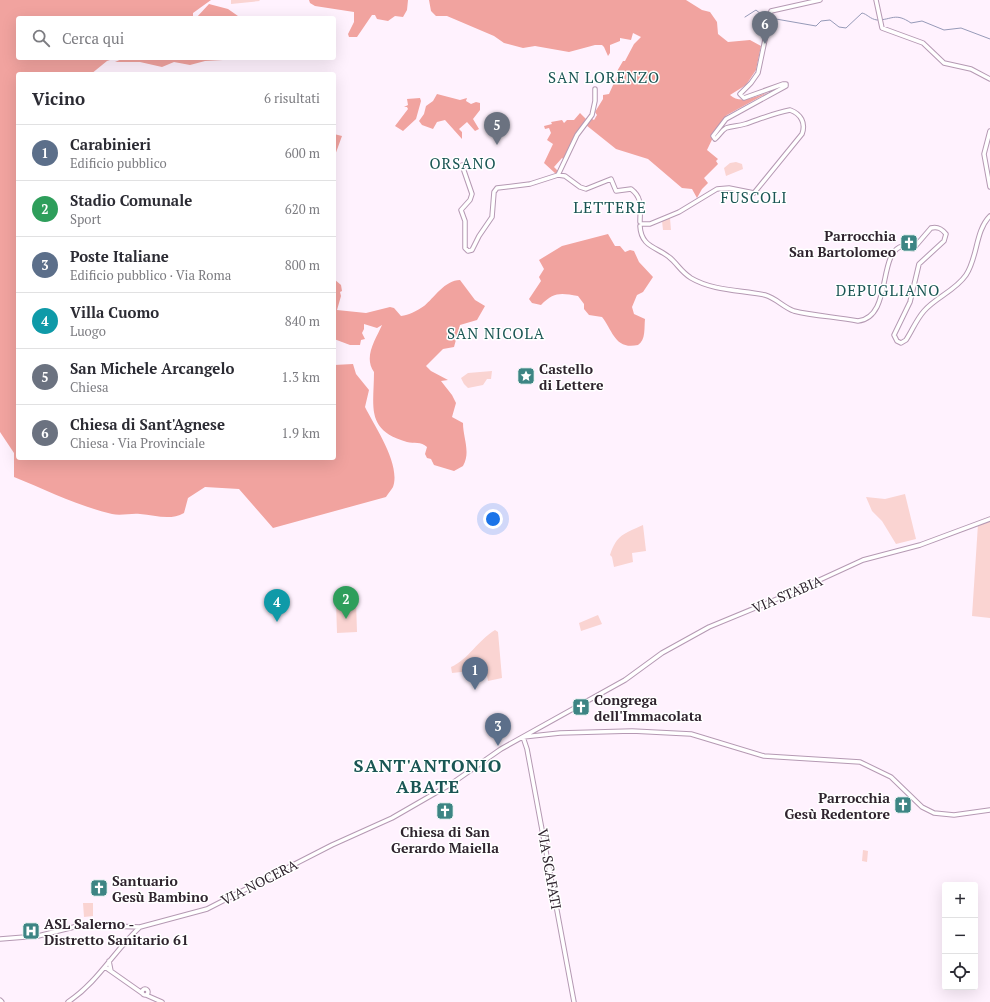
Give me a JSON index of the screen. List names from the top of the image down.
{
  "streets": {
    "street": ["VIA STABIA", "VIA SCAFATI", "VIA NOCERA"]
  },
  "crossings": [
    ["VIA STABIA", "VIA SCAFATI"],
    ["VIA STABIA", "VIA NOCERA"],
    ["VIA SCAFATI", "VIA NOCERA"]
  ],
  "districts": [
    "SAN LORENZO",
    "ORSANO",
    "FUSCOLI",
    "LETTERE",
    "DEPUGLIANO",
    "SAN NICOLA",
    "SANT'ANTONIO ABATE"
  ],
  "places": {
    "church": [
      "Parrocchia San Bartolomeo",
      "Congrega dell'Immacolata",
      "Parrocchia Gesù Redentore",
      "Chiesa di San Gerardo Maiella",
      "Santuario Gesù Bambino"
    ],
    "place": ["Castello di Lettere"],
    "hospital": ["ASL Salerno - Distretto Sanitario 61"]
  },
  "page": {
    "pins": [
      "6",
      "5",
      "2",
      "4",
      "1",
      "3"
    ],
    "search": "Cerca qui",
    "heading": ["Vicino", "6 risultati"],
    "list": [
      {
        "mark": "1",
        "name": "Carabinieri",
        "note": "Edificio pubblico",
        "value": "600 m"
      },
      {
        "mark": "2",
        "name": "Stadio Comunale",
        "note": "Sport",
        "value": "620 m"
      },
      {
        "mark": "3",
        "name": "Poste Italiane",
        "note": "Edificio pubblico · Via Roma",
        "value": "800 m"
      },
      {
        "mark": "4",
        "name": "Villa Cuomo",
        "note": "Luogo",
        "value": "840 m"
      },
      {
        "mark": "5",
        "name": "San Michele Arcangelo",
        "note": "Chiesa",
        "value": "1.3 km"
      },
      {
        "mark": "6",
        "name": "Chiesa di Sant'Agnese",
        "note": "Chiesa · Via Provinciale",
        "value": "1.9 km"
      }
    ],
    "map_buttons": ["+", "−"]
  }
}
